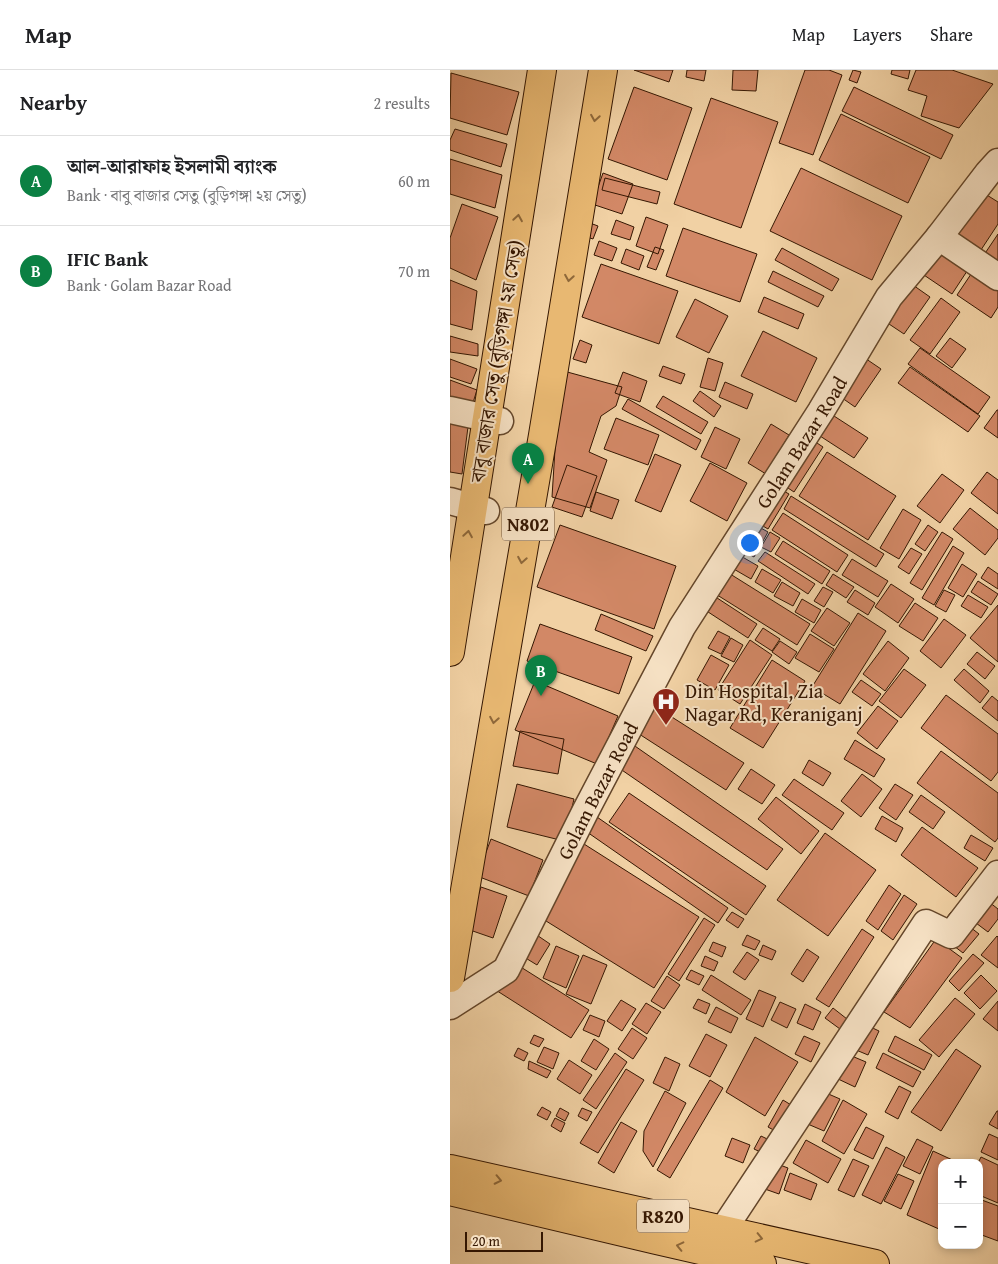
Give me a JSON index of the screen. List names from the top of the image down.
{
  "streets": {
    "main road": ["বাবু বাজার সেতু (বুড়িগঙ্গা ২য় সেতু)", "N802", "R820"],
    "street": ["Golam Bazar Road"]
  },
  "places": {
    "hospital": ["Din Hospital, Zia Nagar Rd, Keraniganj"]
  },
  "scale_bar": "20 m",
  "page": {
    "header": "Map",
    "nav": ["Map", "Layers", "Share"],
    "heading": ["Nearby", "2 results"],
    "list": [
      {
        "mark": "A",
        "name": "আল-আরাফাহ ইসলামী ব্যাংক",
        "note": "Bank · বাবু বাজার সেতু (বুড়িগঙ্গা ২য় সেতু)",
        "value": "60 m"
      },
      {
        "mark": "B",
        "name": "IFIC Bank",
        "note": "Bank · Golam Bazar Road",
        "value": "70 m"
      }
    ],
    "pins": ["A", "B"],
    "map_buttons": ["+", "−"],
    "scale": "20 m"
  }
}
